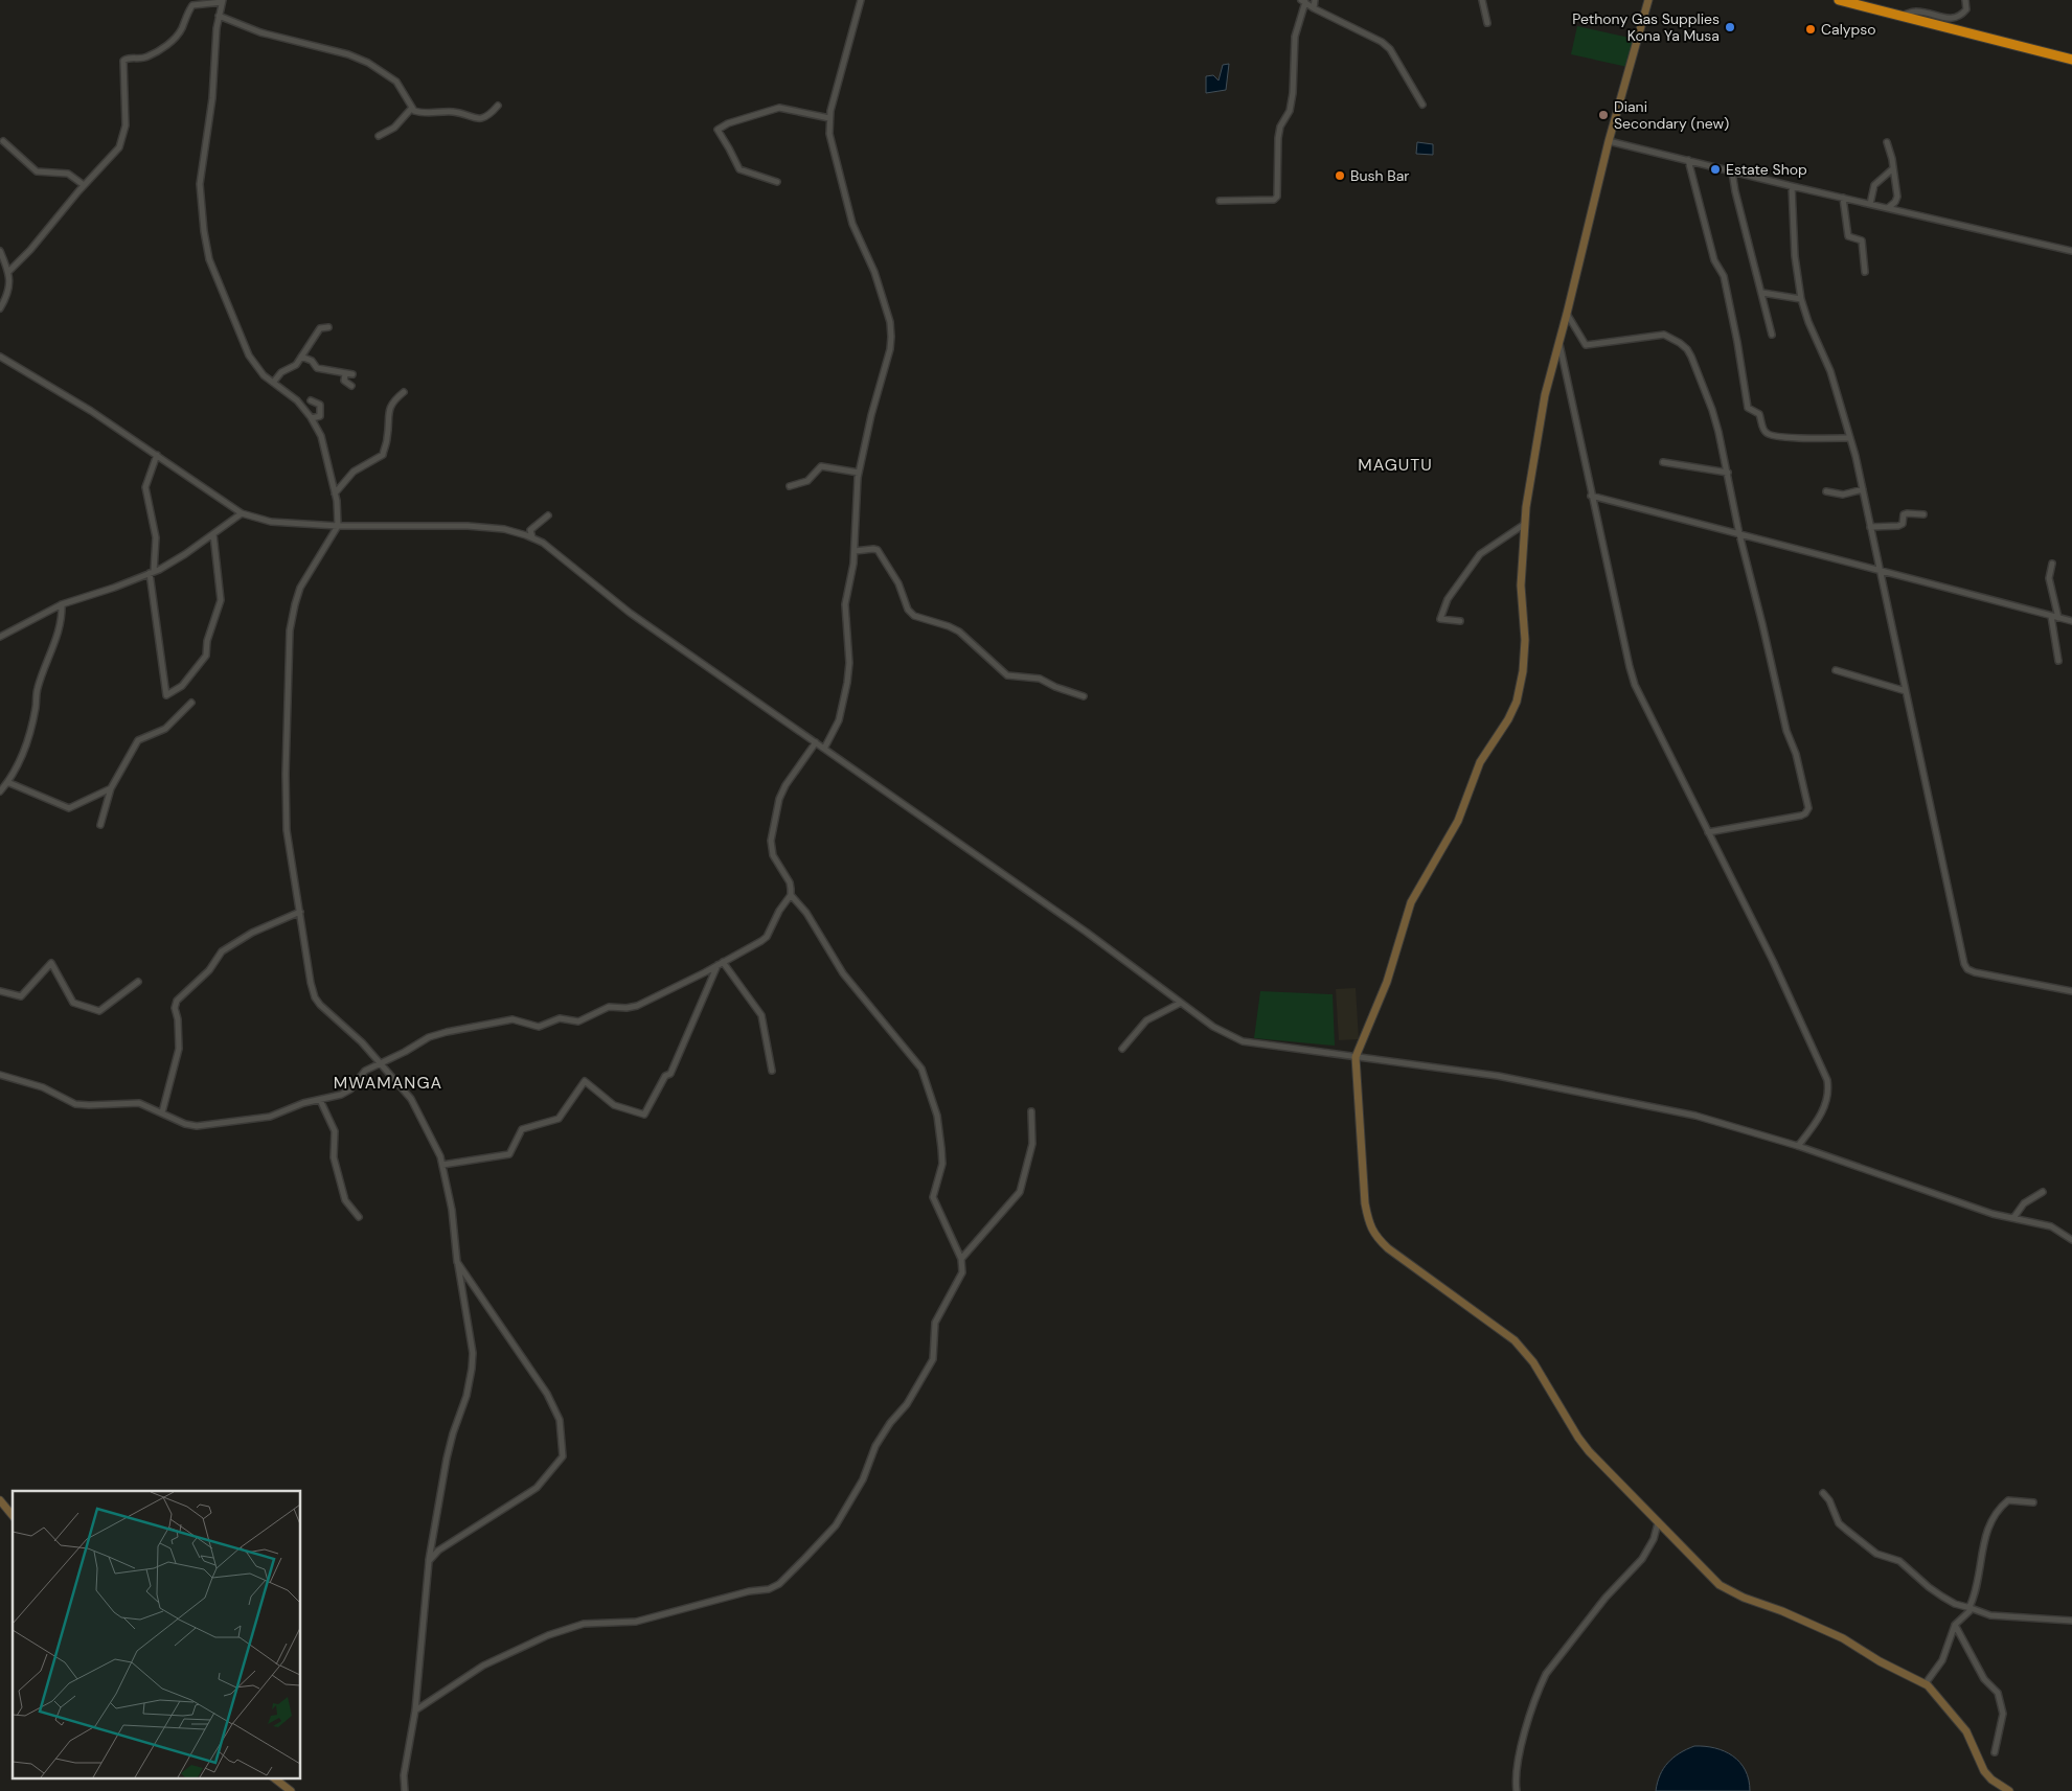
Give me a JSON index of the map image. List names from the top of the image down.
{
  "districts": ["MAGUTU", "MWAMANGA"],
  "places": [
    "Pethony Gas Supplies Kona Ya Musa",
    "Calypso",
    "Diani Secondary (new)",
    "Estate Shop",
    "Bush Bar"
  ]
}
